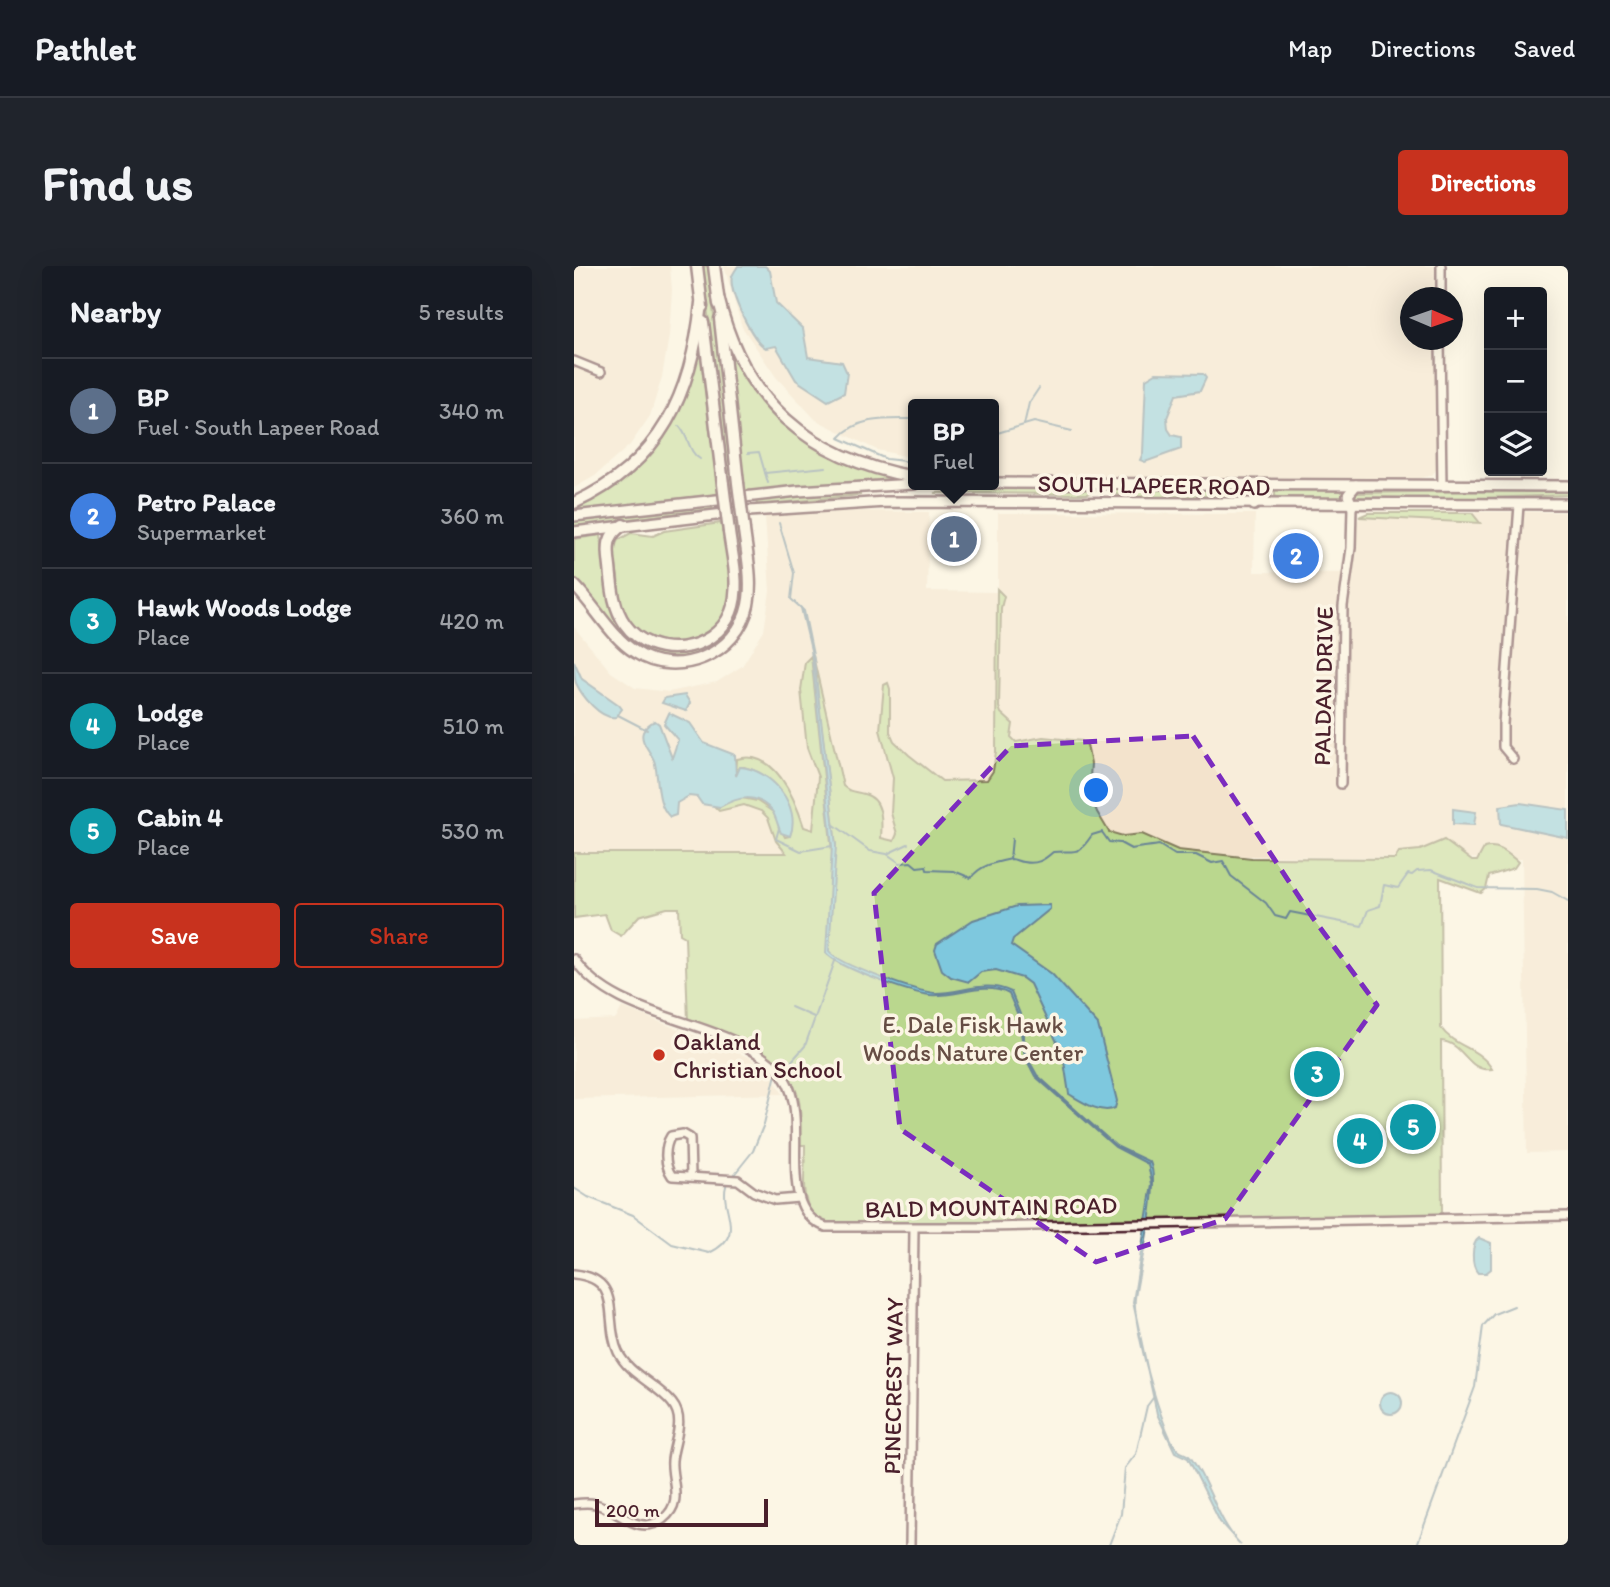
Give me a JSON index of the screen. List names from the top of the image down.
{
  "streets": {
    "main road": ["SOUTH LAPEER ROAD"],
    "street": ["PALDAN DRIVE", "BALD MOUNTAIN ROAD", "PINECREST WAY"]
  },
  "crossings": [
    ["SOUTH LAPEER ROAD", "PALDAN DRIVE"],
    ["BALD MOUNTAIN ROAD", "PINECREST WAY"]
  ],
  "parks": ["E. Dale Fisk Hawk Woods Nature Center"],
  "places": ["Oakland Christian School"],
  "scale_bar": "200 m",
  "north": "right",
  "page": {
    "header": "Pathlet",
    "nav": ["Map", "Directions", "Saved"],
    "buttons": [
      "Directions",
      ["Save", "Share"]
    ],
    "title": "Find us",
    "heading": ["Nearby", "5 results"],
    "map_buttons": ["+", "−"],
    "list": [
      {
        "mark": "1",
        "name": "BP",
        "note": "Fuel · South Lapeer Road",
        "value": "340 m"
      },
      {
        "mark": "2",
        "name": "Petro Palace",
        "note": "Supermarket",
        "value": "360 m"
      },
      {
        "mark": "3",
        "name": "Hawk Woods Lodge",
        "note": "Place",
        "value": "420 m"
      },
      {
        "mark": "4",
        "name": "Lodge",
        "note": "Place",
        "value": "510 m"
      },
      {
        "mark": "5",
        "name": "Cabin 4",
        "note": "Place",
        "value": "530 m"
      }
    ],
    "popup": ["BP", "Fuel"],
    "pins": [
      "1",
      "2",
      "3",
      "5",
      "4"
    ],
    "scale": "200 m"
  }
}
